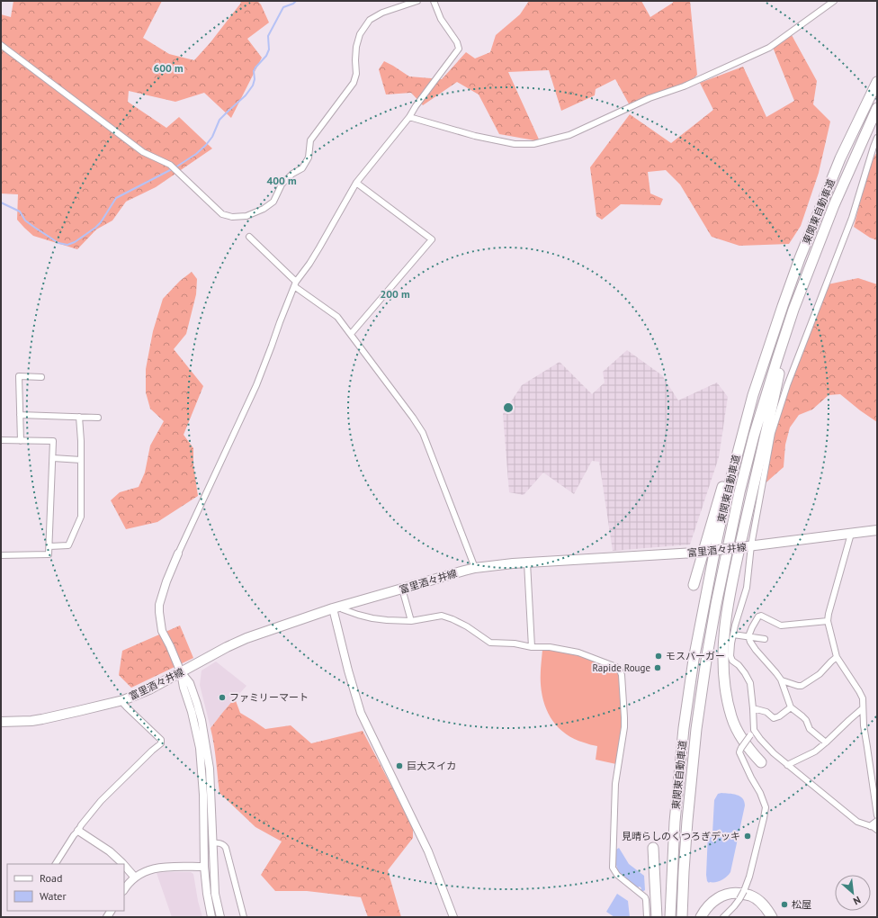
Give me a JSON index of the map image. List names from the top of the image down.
{
  "streets": {
    "highway": ["東関東自動車道"],
    "main road": ["富里酒々井線"]
  },
  "places": [
    "モスバーガー",
    "Rapide Rouge",
    "ファミリーマート",
    "巨大スイカ",
    "見晴らしのくつろぎデッキ",
    "松屋"
  ],
  "legend": ["Road", "Water"],
  "north": "bottom right",
  "rings": ["600 m", "400 m", "200 m"]
}
